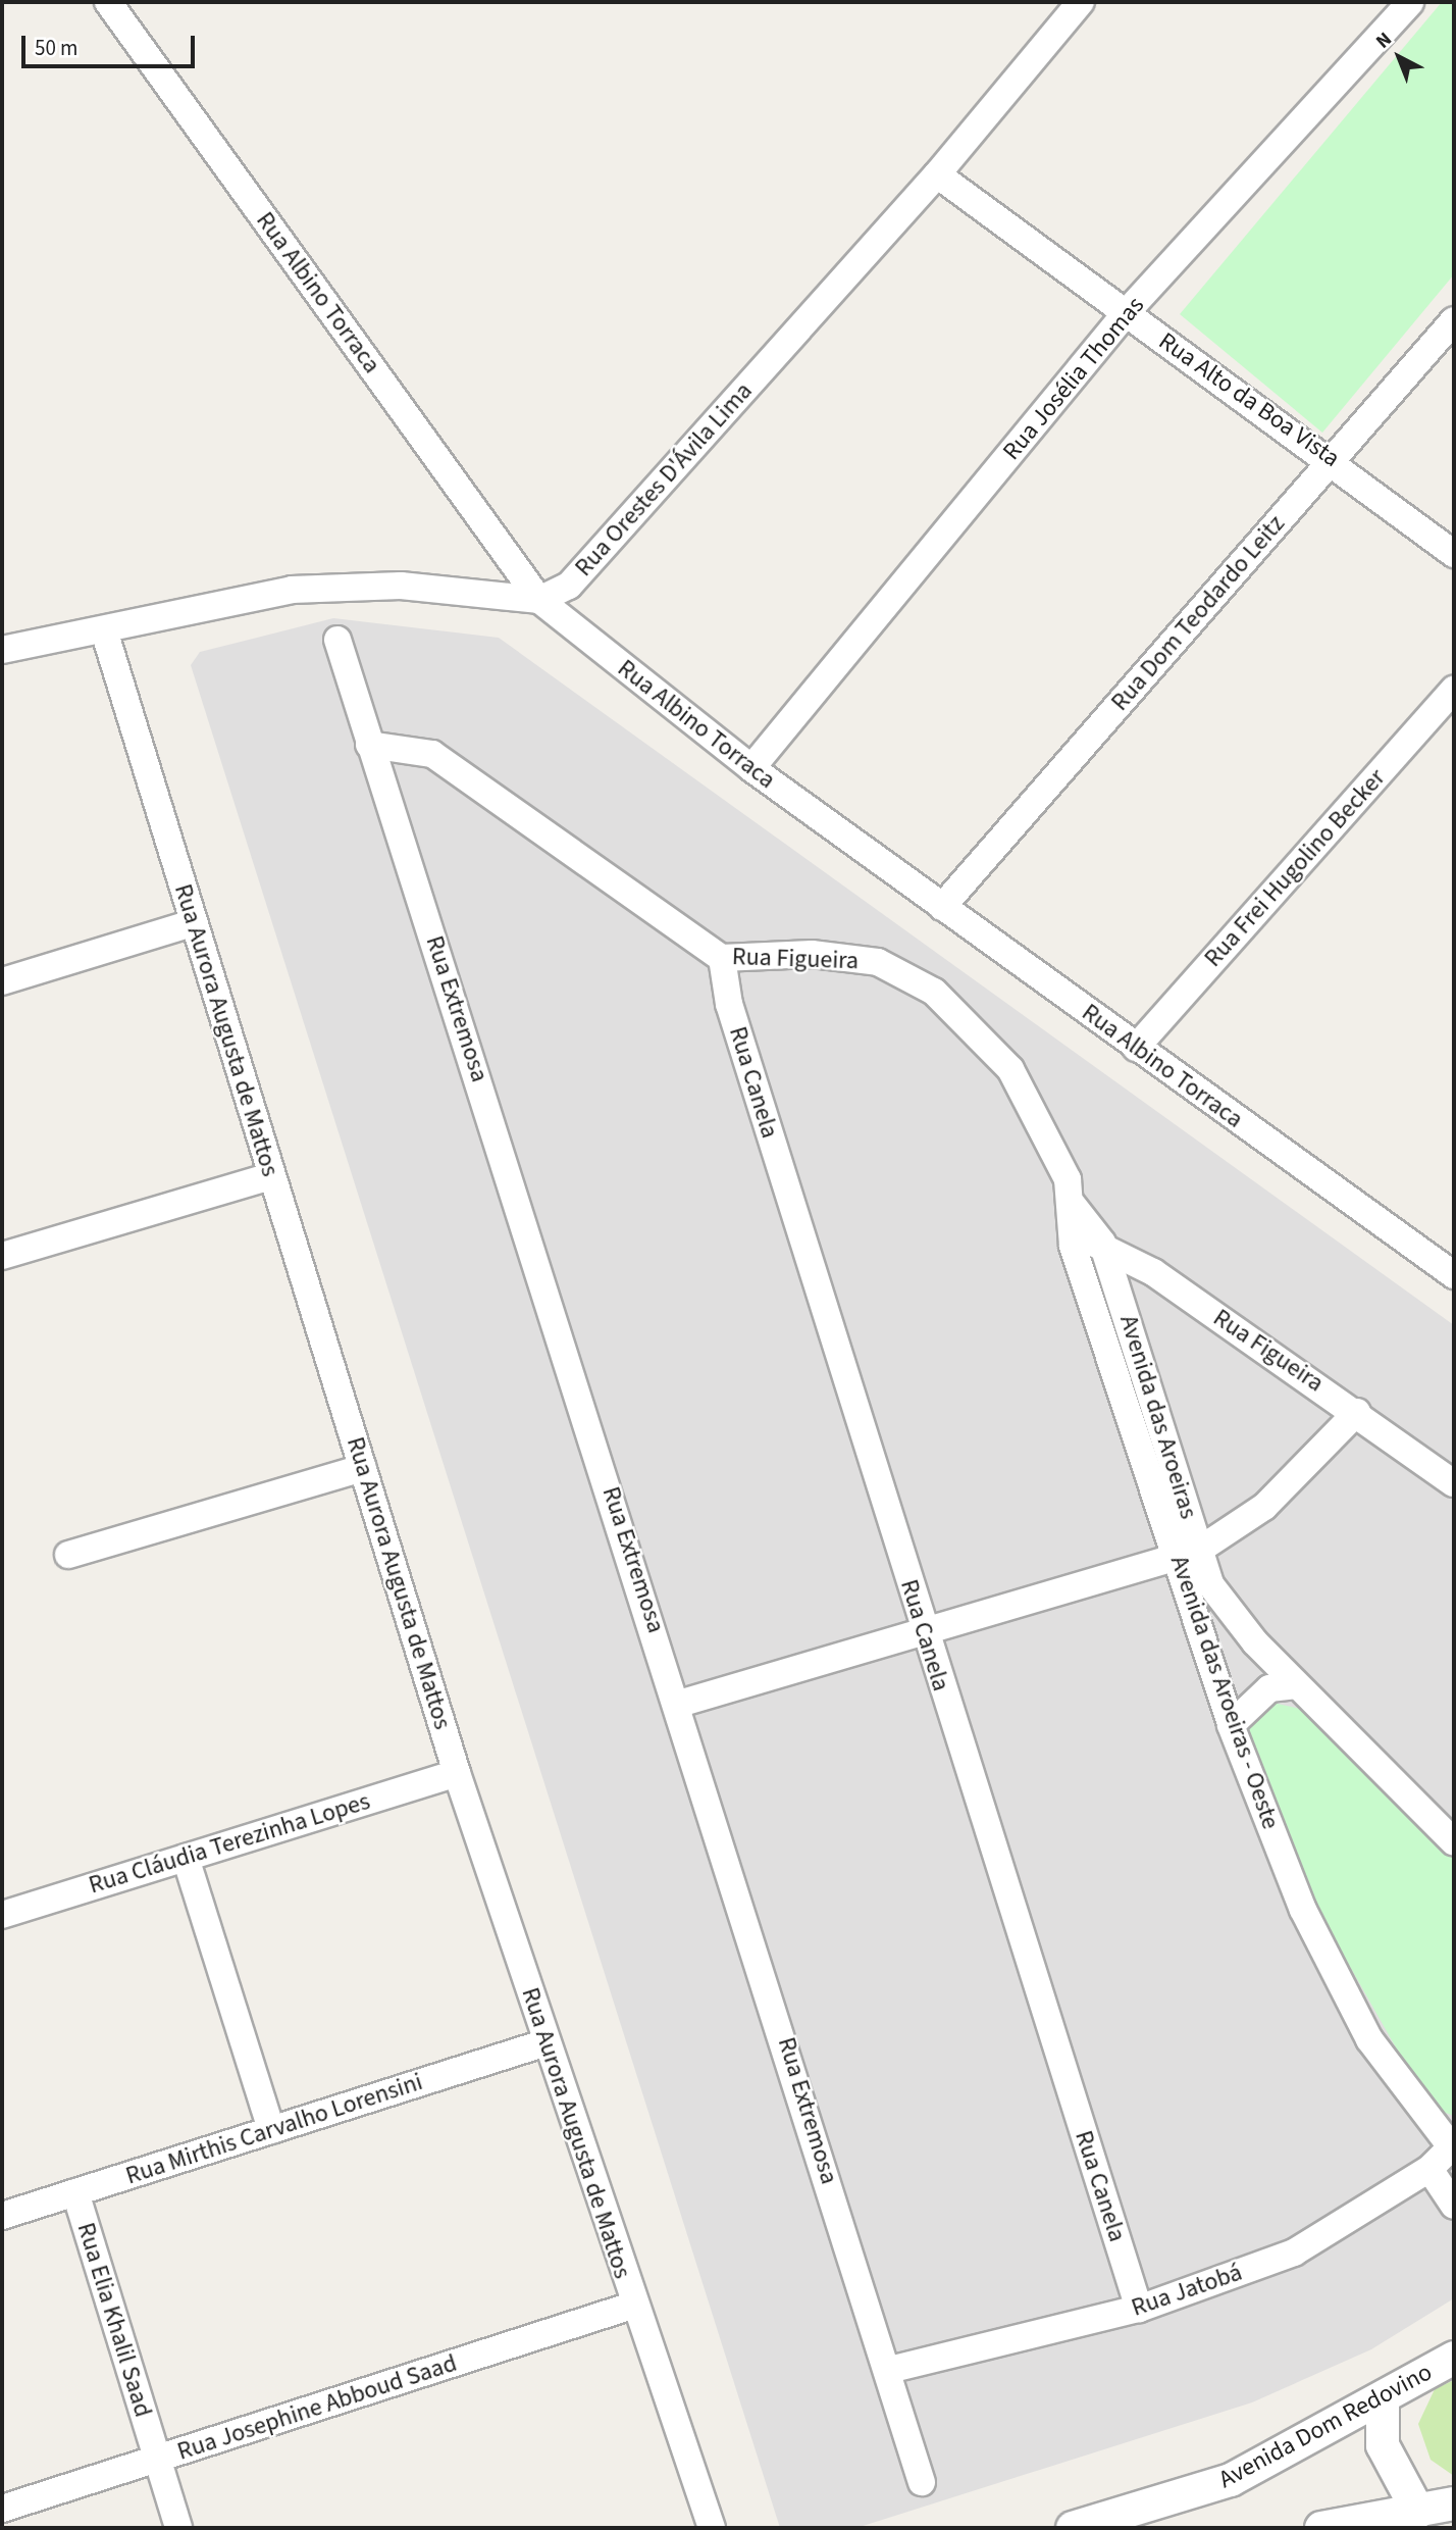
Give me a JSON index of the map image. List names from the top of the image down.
{
  "streets": {
    "street": [
      "Rua Albino Torraca",
      "Rua Josélia Thomas",
      "Rua Alto da Boa Vista",
      "Rua Orestes D'Ávila Lima",
      "Rua Dom Teodardo Leitz",
      "Rua Frei Hugolino Becker",
      "Rua Figueira",
      "Rua Extremosa",
      "Rua Aurora Augusta de Mattos",
      "Rua Canela",
      "Avenida das Aroeiras",
      "Avenida das Aroeiras - Oeste",
      "Rua Cláudia Terezinha Lopes",
      "Rua Mirthis Carvalho Lorensini",
      "Rua Jatobá",
      "Rua Elia Khalil Saad",
      "Rua Josephine Abboud Saad",
      "Avenida Dom Redovino"
    ]
  },
  "crossings": [
    ["Rua Albino Torraca", "Rua Josélia Thomas"],
    ["Rua Albino Torraca", "Rua Orestes D'Ávila Lima"],
    ["Rua Albino Torraca", "Rua Dom Teodardo Leitz"],
    ["Rua Albino Torraca", "Rua Frei Hugolino Becker"],
    ["Rua Josélia Thomas", "Rua Alto da Boa Vista"],
    ["Rua Alto da Boa Vista", "Rua Orestes D'Ávila Lima"],
    ["Rua Alto da Boa Vista", "Rua Dom Teodardo Leitz"],
    ["Rua Figueira", "Rua Extremosa"],
    ["Rua Figueira", "Rua Canela"],
    ["Rua Figueira", "Avenida das Aroeiras"],
    ["Rua Figueira", "Avenida das Aroeiras - Oeste"],
    ["Rua Extremosa", "Rua Jatobá"],
    ["Rua Aurora Augusta de Mattos", "Rua Cláudia Terezinha Lopes"],
    ["Rua Aurora Augusta de Mattos", "Rua Mirthis Carvalho Lorensini"],
    ["Rua Aurora Augusta de Mattos", "Rua Josephine Abboud Saad"],
    ["Rua Canela", "Rua Jatobá"],
    ["Avenida das Aroeiras", "Avenida das Aroeiras - Oeste"],
    ["Avenida das Aroeiras - Oeste", "Rua Jatobá"],
    ["Rua Mirthis Carvalho Lorensini", "Rua Elia Khalil Saad"],
    ["Rua Elia Khalil Saad", "Rua Josephine Abboud Saad"]
  ],
  "scale_bar": "50 m",
  "north": "top left"
}
